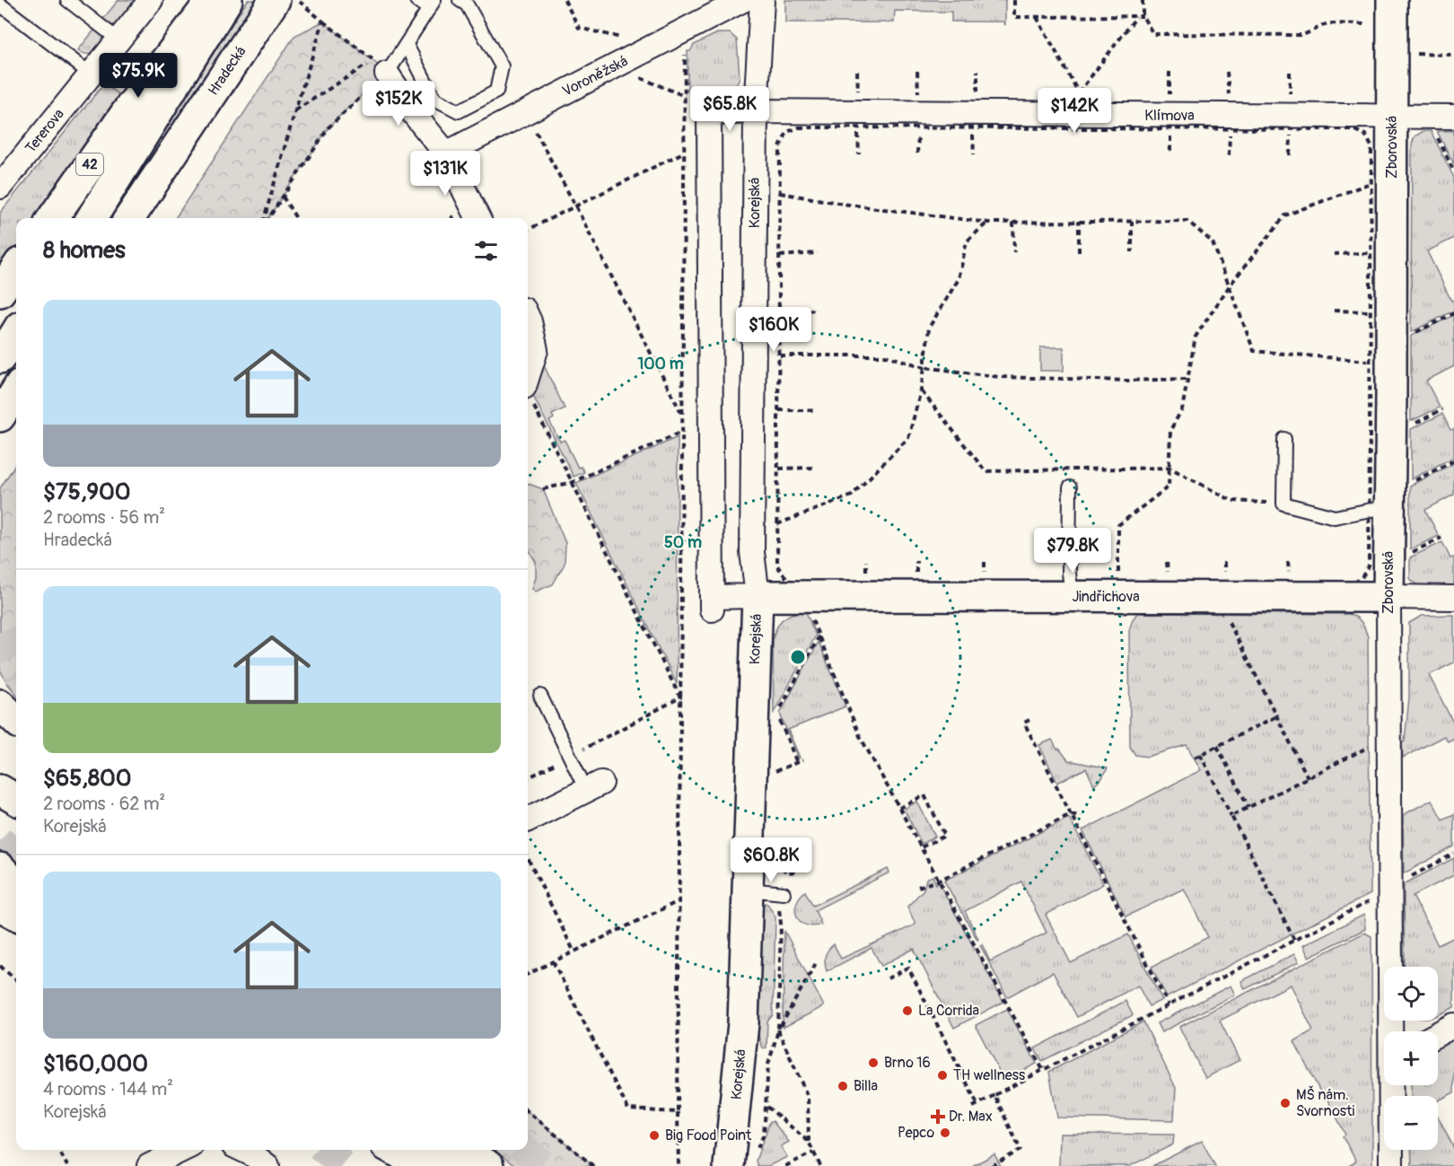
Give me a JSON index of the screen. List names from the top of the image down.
{
  "streets": {
    "main road": [
      "Hradecká",
      "Zborovská",
      "42",
      "Korejská",
      "Jindřichova"
    ],
    "street": ["Voroněžská", "Klímova", "Tererova"]
  },
  "crossings": [
    ["Klímova", "Zborovská"],
    ["Klímova", "Korejská"],
    ["Zborovská", "Jindřichova"],
    ["Korejská", "Jindřichova"]
  ],
  "places": {
    "other": [
      "La Corrida",
      "Brno 16",
      "TH wellness",
      "Billa",
      "MŠ nám. Svornosti",
      "Pepco",
      "Big Food Point"
    ],
    "health": ["Dr. Max"]
  },
  "page": {
    "price": [
      "$75.9K",
      "$152K",
      "$65.8K",
      "$142K",
      "$131K",
      "$160K",
      "$79.8K",
      "$60.8K"
    ],
    "heading": "8 homes",
    "list": [
      {
        "name": "$75,900",
        "note": "2 rooms · 56 m² · Hradecká"
      },
      {
        "name": "$65,800",
        "note": "2 rooms · 62 m² · Korejská"
      },
      {
        "name": "$160,000",
        "note": "4 rooms · 144 m² · Korejská"
      }
    ],
    "map_buttons": ["+", "−"]
  },
  "rings": ["100 m", "50 m"]
}
